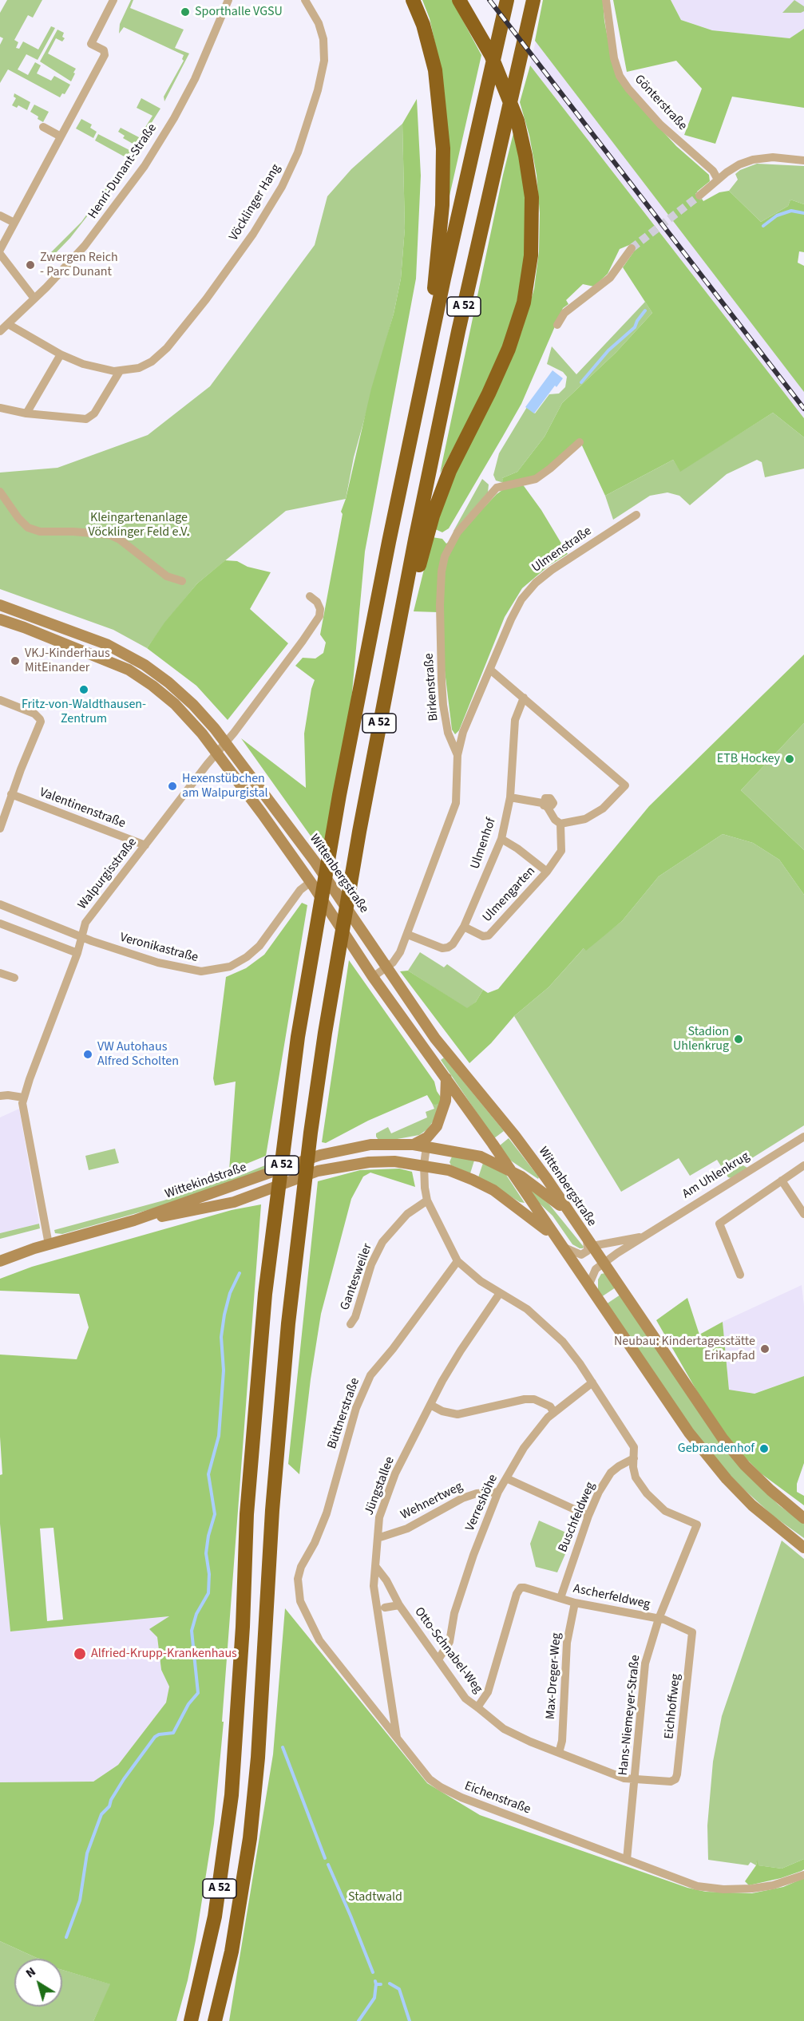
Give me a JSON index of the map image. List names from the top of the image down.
{
  "streets": {
    "highway": ["A 52"],
    "main road": ["Wittenbergstraße", "Wittekindstraße"],
    "street": [
      "Gönterstraße",
      "Henri-Dunant-Straße",
      "Vöcklinger Hang",
      "Ulmenstraße",
      "Birkenstraße",
      "Valentinenstraße",
      "Ulmenhof",
      "Walpurgisstraße",
      "Ulmengarten",
      "Veronikastraße",
      "Am Uhlenkrug",
      "Gantesweiler",
      "Büttnerstraße",
      "Jüngstallee",
      "Wehnertweg",
      "Verreshöhe",
      "Buschfeldweg",
      "Ascherfeldweg",
      "Otto-Schnabel-Weg",
      "Max-Dreger-Weg",
      "Eichhoffweg",
      "Hans-Niemeyer-Straße",
      "Eichenstraße"
    ]
  },
  "crossings": [
    ["Henri-Dunant-Straße", "Vöcklinger Hang"],
    ["Ulmenstraße", "Birkenstraße"],
    ["Birkenstraße", "Ulmenhof"],
    ["Birkenstraße", "Wittenbergstraße"],
    ["Valentinenstraße", "Walpurgisstraße"],
    ["Ulmenhof", "Ulmengarten"],
    ["Walpurgisstraße", "Wittenbergstraße"],
    ["Walpurgisstraße", "Veronikastraße"],
    ["Walpurgisstraße", "Wittekindstraße"],
    ["Wittenbergstraße", "Am Uhlenkrug"],
    ["Wittenbergstraße", "Wittekindstraße"],
    ["Büttnerstraße", "Eichenstraße"],
    ["Jüngstallee", "Wehnertweg"],
    ["Jüngstallee", "Otto-Schnabel-Weg"],
    ["Jüngstallee", "Eichenstraße"],
    ["Wehnertweg", "Verreshöhe"],
    ["Verreshöhe", "Otto-Schnabel-Weg"],
    ["Buschfeldweg", "Ascherfeldweg"],
    ["Buschfeldweg", "Hans-Niemeyer-Straße"],
    ["Ascherfeldweg", "Otto-Schnabel-Weg"],
    ["Ascherfeldweg", "Max-Dreger-Weg"],
    ["Ascherfeldweg", "Eichhoffweg"],
    ["Ascherfeldweg", "Hans-Niemeyer-Straße"],
    ["Otto-Schnabel-Weg", "Max-Dreger-Weg"],
    ["Otto-Schnabel-Weg", "Eichhoffweg"],
    ["Otto-Schnabel-Weg", "Hans-Niemeyer-Straße"],
    ["Eichhoffweg", "Hans-Niemeyer-Straße"],
    ["Hans-Niemeyer-Straße", "Eichenstraße"]
  ],
  "parks": ["Kleingartenanlage Vöcklinger Feld e.V.", "Stadtwald"],
  "places": [
    "Sporthalle VGSU",
    "Zwergen Reich - Parc Dunant",
    "VKJ-Kinderhaus MitEinander",
    "Fritz-von-Waldthausen- Zentrum",
    "ETB Hockey",
    "Hexenstübchen am Walpurgistal",
    "Stadion Uhlenkrug",
    "VW Autohaus Alfred Scholten",
    "Neubau: Kindertagesstätte Erikapfad",
    "Gebrandenhof",
    "Alfried-Krupp-Krankenhaus"
  ],
  "north": "top left"
}
